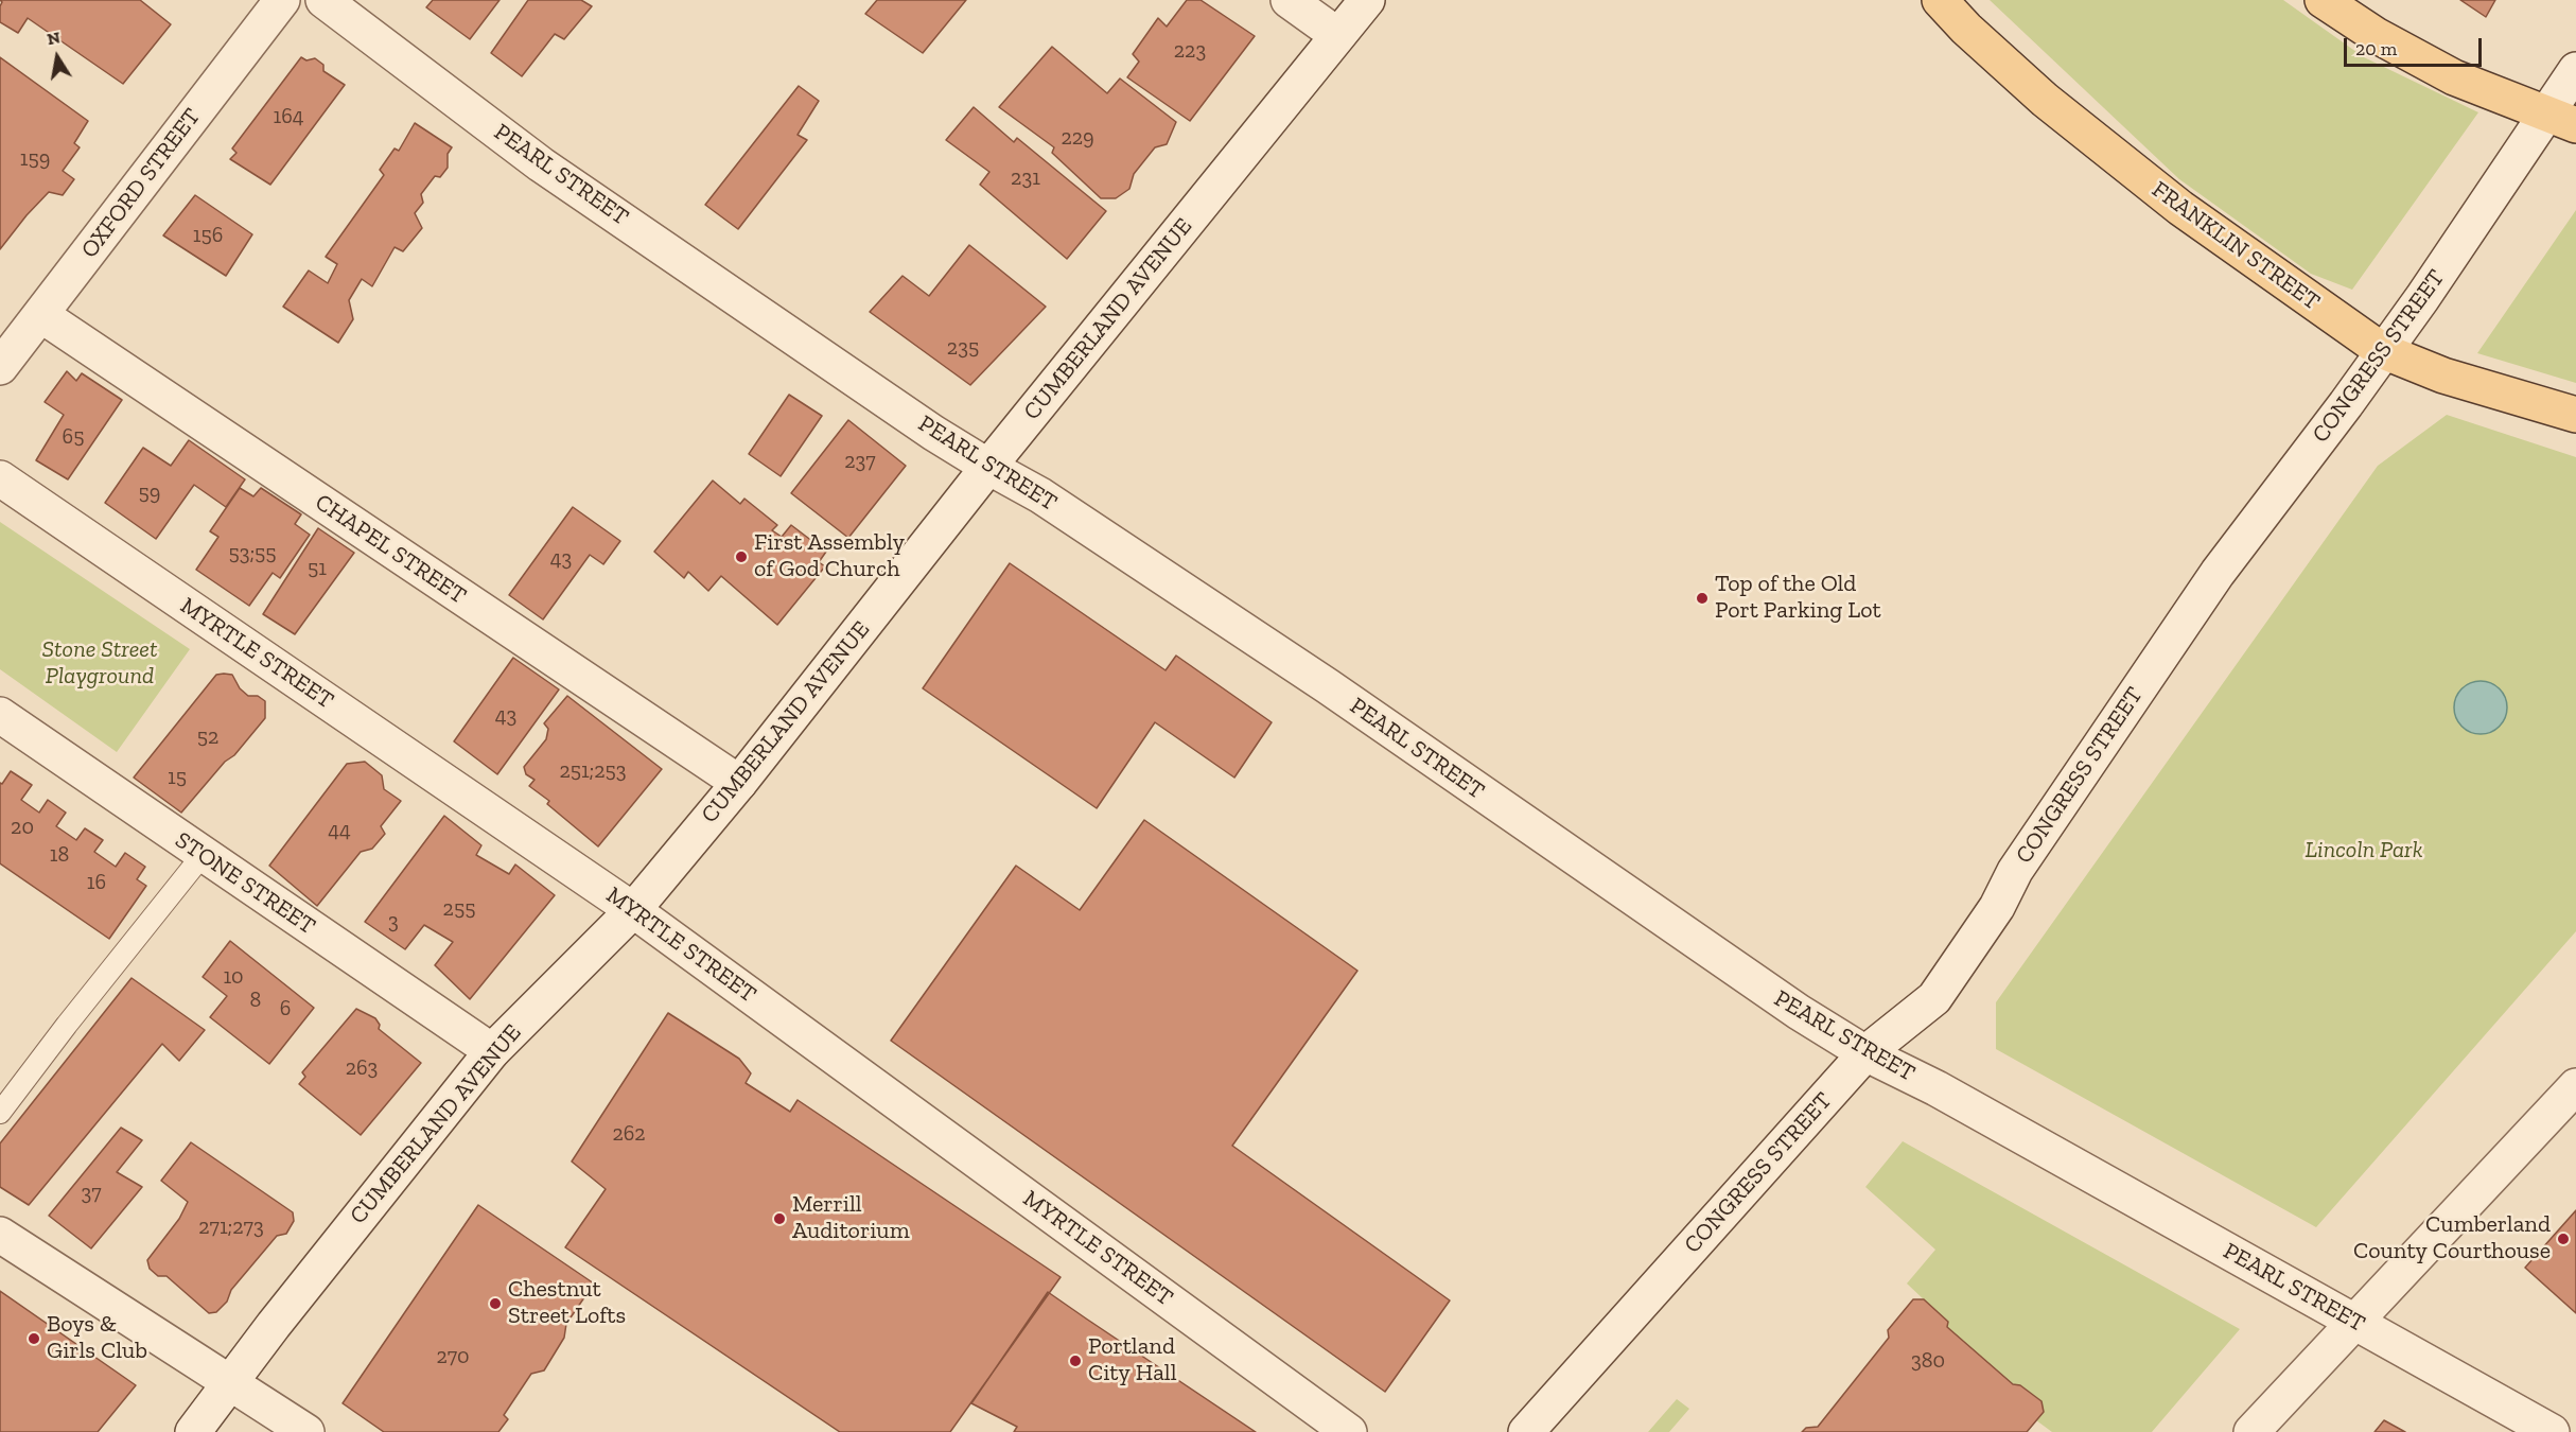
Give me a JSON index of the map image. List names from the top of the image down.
{
  "streets": {
    "main road": ["FRANKLIN STREET"],
    "street": [
      "PEARL STREET",
      "OXFORD STREET",
      "CUMBERLAND AVENUE",
      "CONGRESS STREET",
      "CHAPEL STREET",
      "MYRTLE STREET",
      "STONE STREET"
    ]
  },
  "crossings": [
    ["PEARL STREET", "CUMBERLAND AVENUE"],
    ["PEARL STREET", "CONGRESS STREET"],
    ["OXFORD STREET", "CHAPEL STREET"],
    ["FRANKLIN STREET", "CONGRESS STREET"],
    ["CUMBERLAND AVENUE", "CHAPEL STREET"],
    ["CUMBERLAND AVENUE", "MYRTLE STREET"],
    ["CUMBERLAND AVENUE", "STONE STREET"]
  ],
  "parks": ["Stone Street Playground", "Lincoln Park"],
  "places": [
    "First Assembly of God Church",
    "Top of the Old Port Parking Lot",
    "Merrill Auditorium",
    "Cumberland County Courthouse",
    "Chestnut Street Lofts",
    "Boys & Girls Club",
    "Portland City Hall"
  ],
  "house_numbers": [
    "223",
    "164",
    "229",
    "159",
    "231",
    "156",
    "235",
    "65",
    "237",
    "59",
    "53;55",
    "43",
    "51",
    "43",
    "52",
    "251;253",
    "15",
    "20",
    "44",
    "18",
    "16",
    "255",
    "3",
    "10",
    "8",
    "6",
    "263",
    "262",
    "37",
    "271;273",
    "270",
    "380"
  ],
  "scale_bar": "20 m",
  "north": "top"
}
